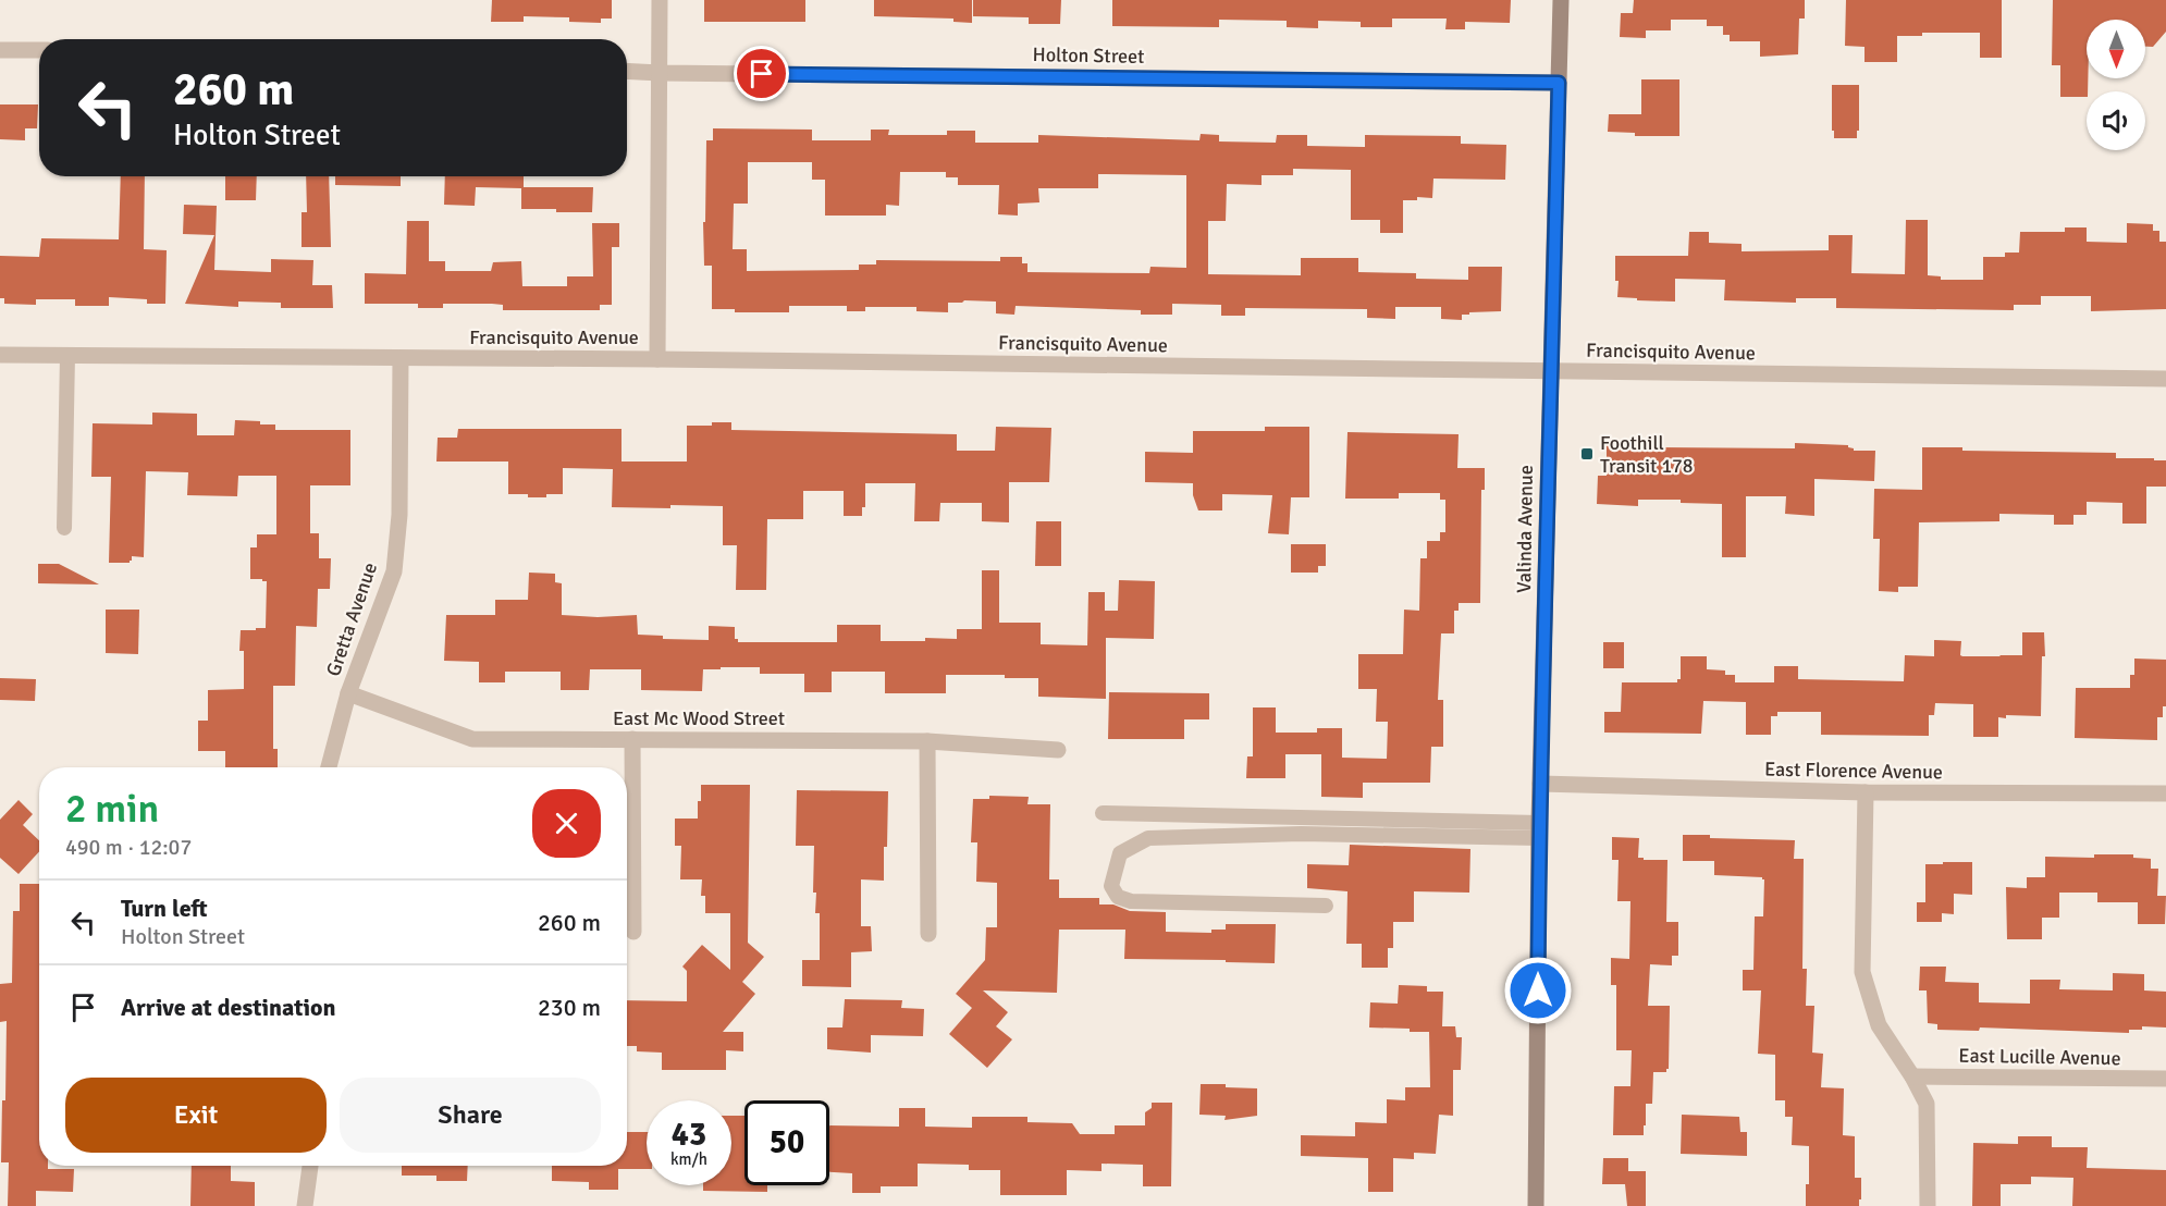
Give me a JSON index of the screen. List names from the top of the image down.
{
  "streets": {
    "main road": ["Valinda Avenue"],
    "street": [
      "Holton Street",
      "Francisquito Avenue",
      "Gretta Avenue",
      "East Mc Wood Street",
      "East Florence Avenue",
      "East Lucille Avenue"
    ]
  },
  "crossings": [
    ["Holton Street", "Valinda Avenue"],
    ["Francisquito Avenue", "Valinda Avenue"],
    ["Francisquito Avenue", "Gretta Avenue"],
    ["Valinda Avenue", "East Florence Avenue"],
    ["Gretta Avenue", "East Mc Wood Street"]
  ],
  "places": {
    "transit": ["Foothill Transit 178"]
  },
  "north": "bottom",
  "page": {
    "turn": ["260 m", "Holton Street"],
    "heading": ["2 min", "490 m · 12:07"],
    "list": [
      {
        "name": "Turn left",
        "note": "Holton Street",
        "value": "260 m"
      },
      {
        "name": "Arrive at destination",
        "value": "230 m"
      }
    ],
    "buttons": ["Exit", "Share"],
    "speed": "43 km/h",
    "limit": "50"
  }
}
